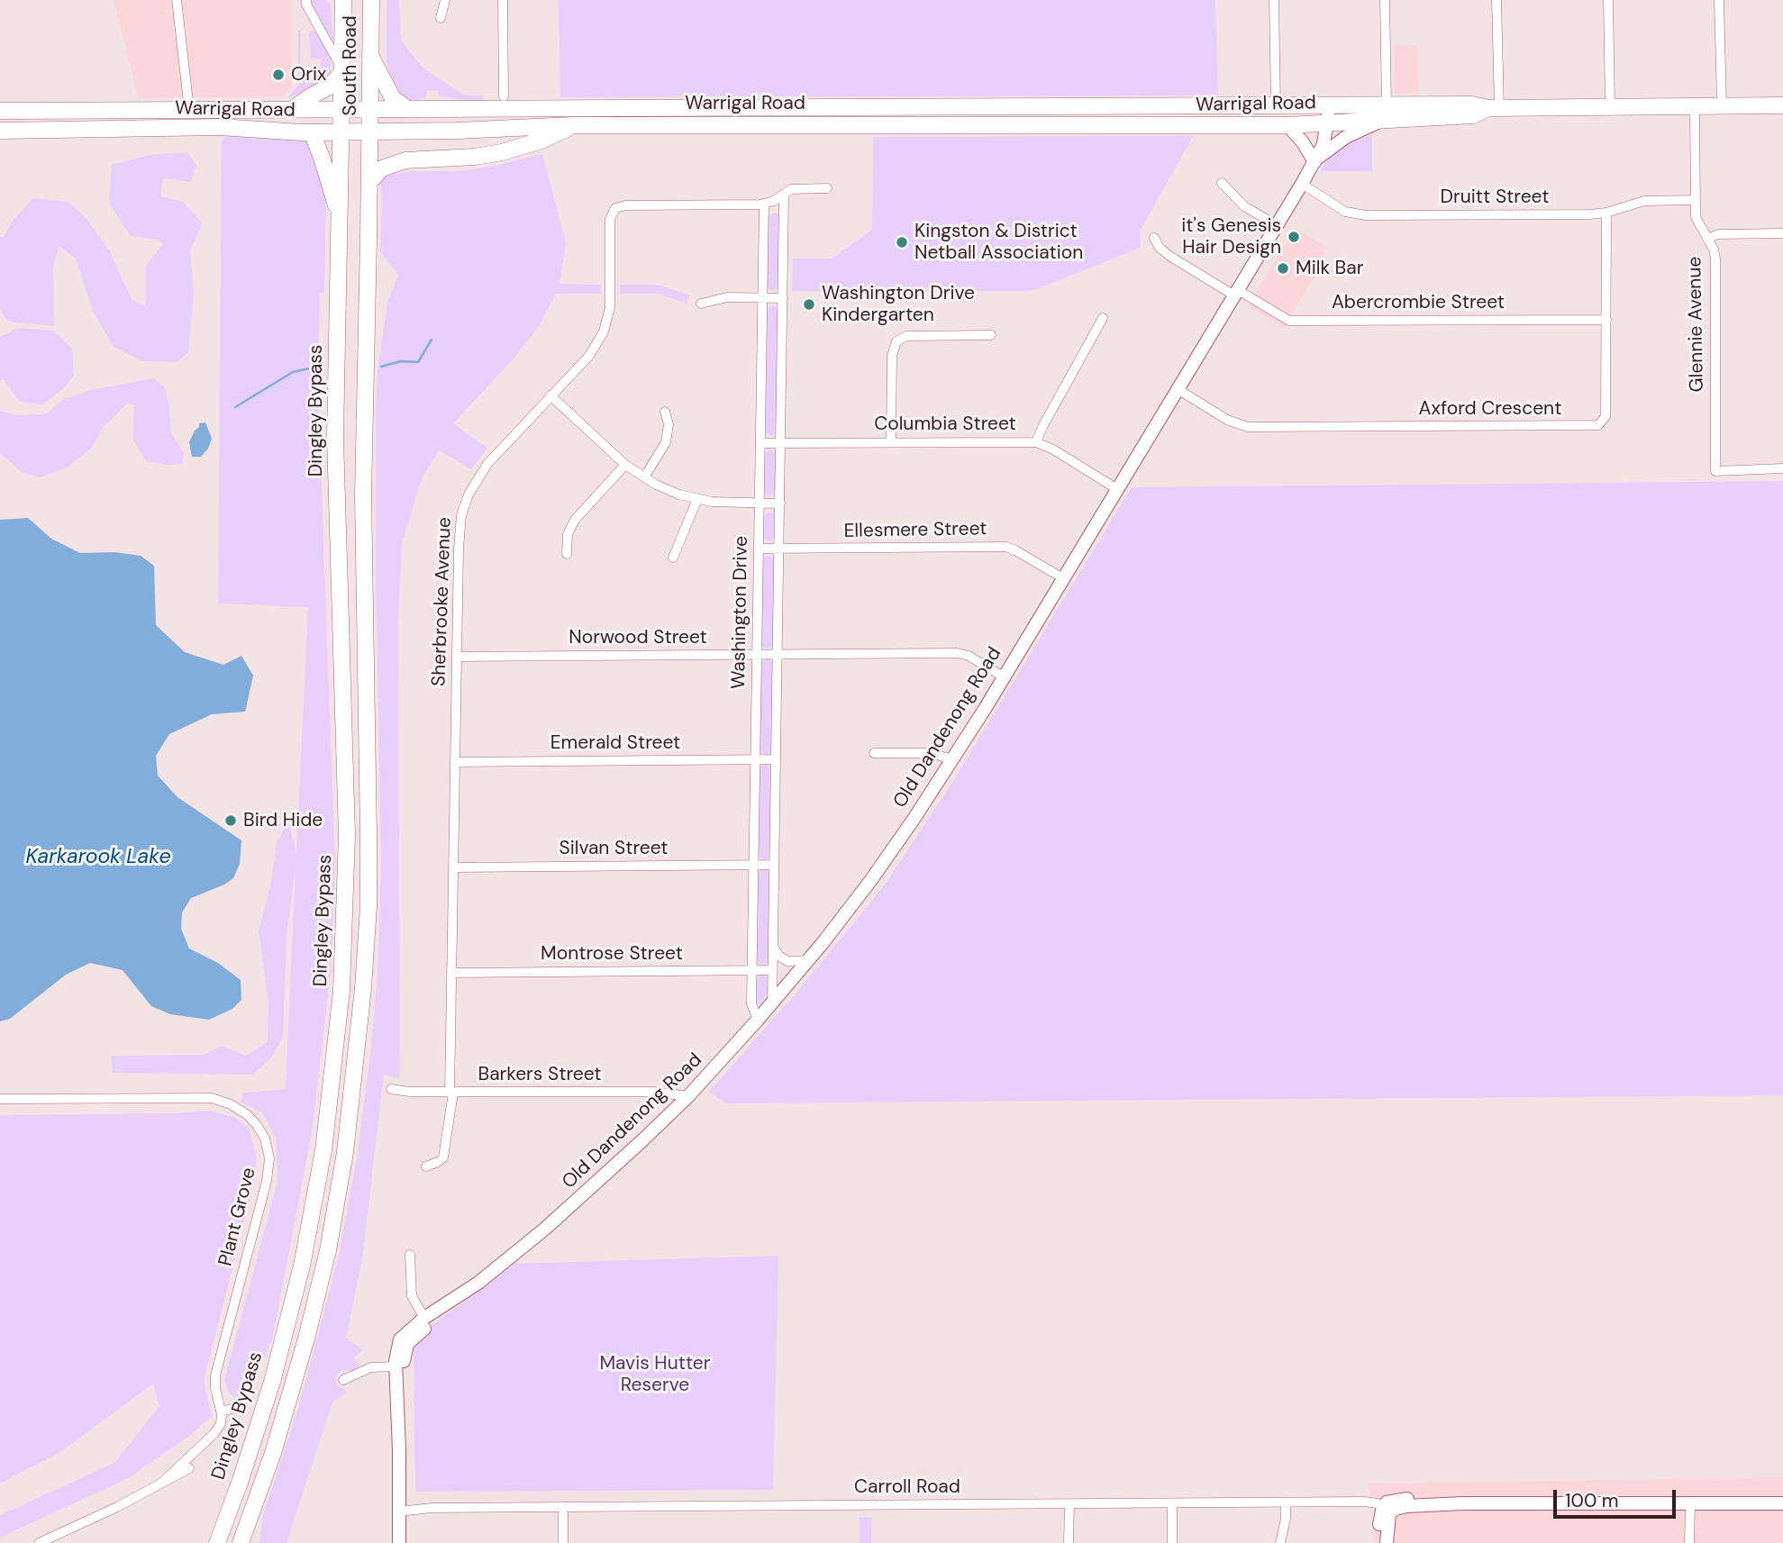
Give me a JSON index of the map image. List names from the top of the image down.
{
  "streets": {
    "highway": ["South Road", "Warrigal Road", "Dingley Bypass"],
    "main road": ["Old Dandenong Road", "Carroll Road"],
    "street": [
      "Druitt Street",
      "Abercrombie Street",
      "Glennie Avenue",
      "Axford Crescent",
      "Columbia Street",
      "Ellesmere Street",
      "Sherbrooke Avenue",
      "Washington Drive",
      "Norwood Street",
      "Emerald Street",
      "Silvan Street",
      "Montrose Street",
      "Barkers Street",
      "Plant Grove"
    ]
  },
  "crossings": [
    ["South Road", "Warrigal Road"],
    ["South Road", "Dingley Bypass"],
    ["Warrigal Road", "Glennie Avenue"],
    ["Warrigal Road", "Dingley Bypass"],
    ["Warrigal Road", "Old Dandenong Road"],
    ["Druitt Street", "Glennie Avenue"],
    ["Druitt Street", "Axford Crescent"],
    ["Druitt Street", "Old Dandenong Road"],
    ["Abercrombie Street", "Axford Crescent"],
    ["Abercrombie Street", "Old Dandenong Road"],
    ["Axford Crescent", "Old Dandenong Road"],
    ["Columbia Street", "Washington Drive"],
    ["Columbia Street", "Old Dandenong Road"],
    ["Ellesmere Street", "Washington Drive"],
    ["Ellesmere Street", "Old Dandenong Road"],
    ["Sherbrooke Avenue", "Washington Drive"],
    ["Sherbrooke Avenue", "Norwood Street"],
    ["Sherbrooke Avenue", "Emerald Street"],
    ["Sherbrooke Avenue", "Silvan Street"],
    ["Sherbrooke Avenue", "Montrose Street"],
    ["Sherbrooke Avenue", "Barkers Street"],
    ["Washington Drive", "Norwood Street"],
    ["Washington Drive", "Old Dandenong Road"],
    ["Washington Drive", "Emerald Street"],
    ["Washington Drive", "Silvan Street"],
    ["Washington Drive", "Montrose Street"],
    ["Norwood Street", "Old Dandenong Road"],
    ["Old Dandenong Road", "Barkers Street"],
    ["Old Dandenong Road", "Carroll Road"]
  ],
  "water": ["Karkarook Lake"],
  "parks": ["Mavis Hutter Reserve"],
  "places": [
    "Orix",
    "it's Genesis Hair Design",
    "Kingston & District Netball Association",
    "Milk Bar",
    "Washington Drive Kindergarten",
    "Bird Hide"
  ],
  "scale_bar": "100 m"
}
